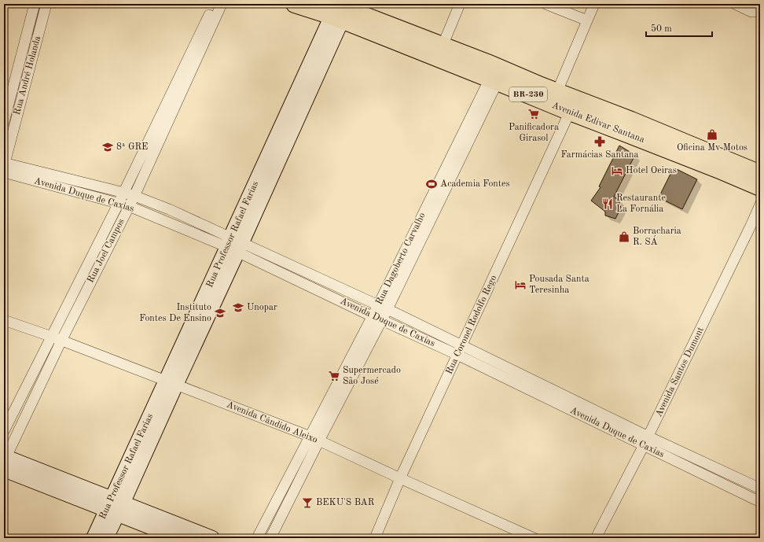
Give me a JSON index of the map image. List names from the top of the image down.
{
  "streets": {
    "highway": ["BR-230", "Avenida Edivar Santana"],
    "main road": ["Rua Professor Rafael Farias"],
    "street": [
      "Rua André Holanda",
      "Avenida Duque de Caxias",
      "Rua Joel Campos",
      "Rua Dagoberto Carvalho",
      "Rua Coronel Rodolfo Rego",
      "Avenida Santos Dumont",
      "Avenida Cândido Aleixo"
    ]
  },
  "crossings": [
    ["Rua André Holanda", "Avenida Duque de Caxias"],
    ["Avenida Edivar Santana", "Rua Professor Rafael Farias"],
    ["Avenida Edivar Santana", "Rua Dagoberto Carvalho"],
    ["Avenida Edivar Santana", "Rua Coronel Rodolfo Rego"],
    ["Avenida Duque de Caxias", "Rua Professor Rafael Farias"],
    ["Avenida Duque de Caxias", "Rua Joel Campos"],
    ["Avenida Duque de Caxias", "Rua Dagoberto Carvalho"],
    ["Avenida Duque de Caxias", "Rua Coronel Rodolfo Rego"],
    ["Avenida Duque de Caxias", "Avenida Santos Dumont"],
    ["Rua Professor Rafael Farias", "Avenida Cândido Aleixo"],
    ["Rua Joel Campos", "Avenida Cândido Aleixo"],
    ["Rua Dagoberto Carvalho", "Avenida Cândido Aleixo"],
    ["Rua Coronel Rodolfo Rego", "Avenida Cândido Aleixo"]
  ],
  "places": {
    "supermarket": ["Panificadora Girasol", "Supermercado São José"],
    "shop": ["Oficina Mv Motos", "Borracharia R. SÁ"],
    "pharmacy": ["Farmácias Santana"],
    "school or university": ["8ª GRE", "Unopar", "Instituto Fontes De Ensino"],
    "hotel": ["Hotel Oeiras", "Pousada Santa Teresinha"],
    "sports": ["Academia Fontes"],
    "restaurant": ["Restaurante La Fornália"],
    "bar": ["BEKU'S BAR"]
  },
  "scale_bar": "50 m"
}
